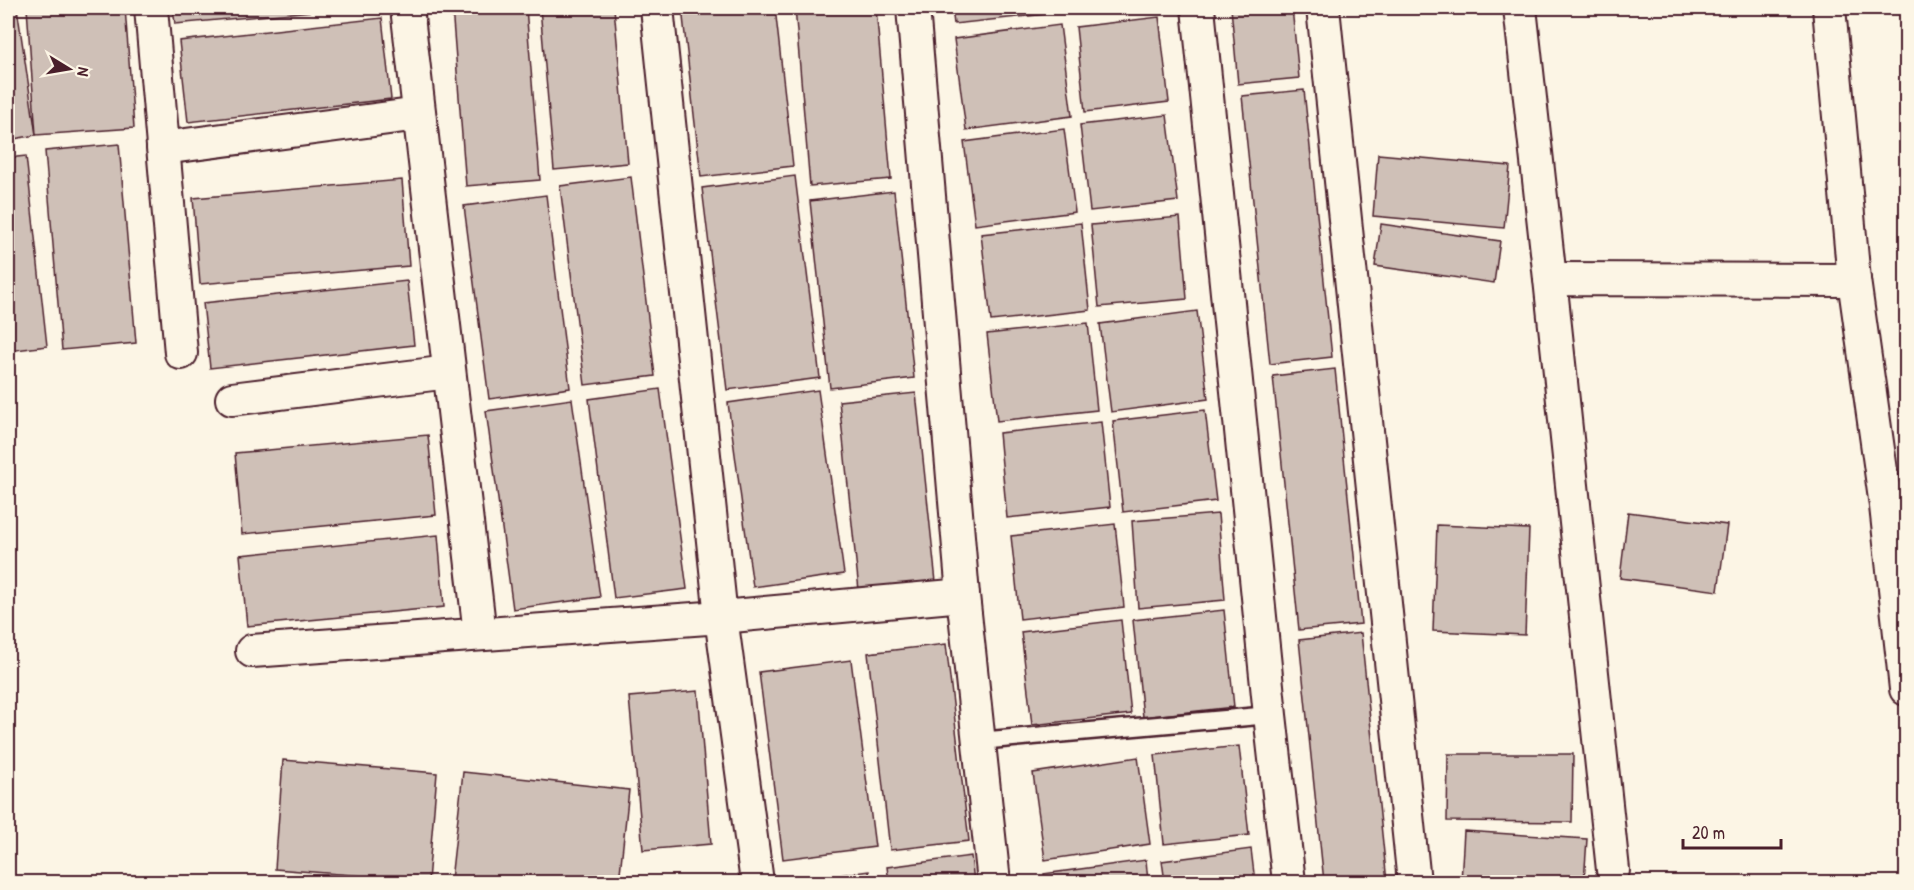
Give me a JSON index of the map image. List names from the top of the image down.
{
  "scale_bar": "20 m",
  "north": "right"
}
